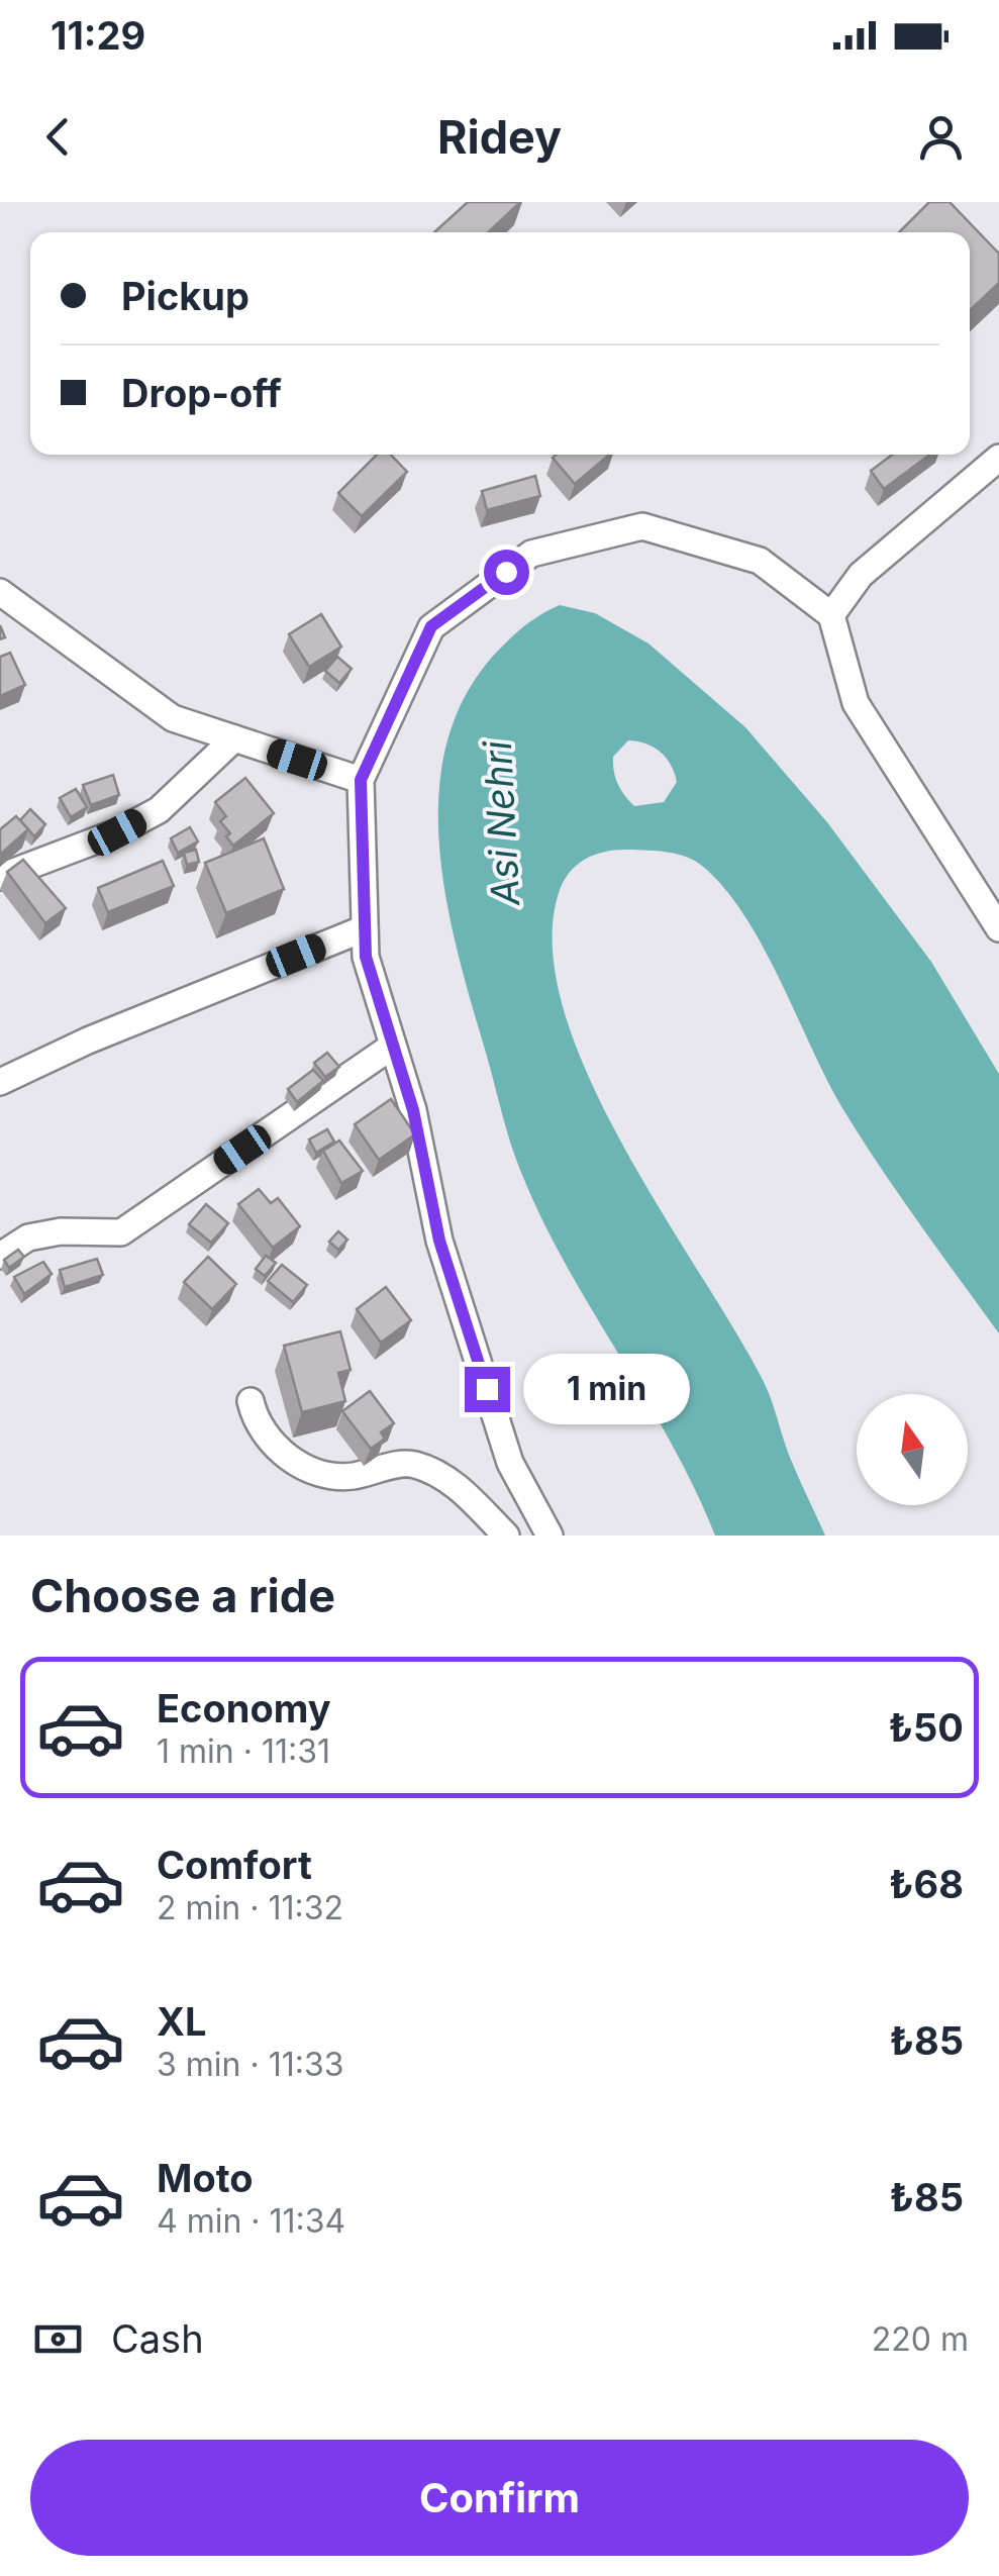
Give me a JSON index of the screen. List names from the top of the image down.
{
  "water": ["Asi Nehri"],
  "north": "top",
  "page": {
    "status": "11:29",
    "header": "Ridey",
    "banner": ["Pickup", "Drop-off"],
    "bubble": "1 min",
    "heading": "Choose a ride",
    "list": [
      {
        "name": "Economy",
        "note": "1 min · 11:31",
        "value": "₺50"
      },
      {
        "name": "Comfort",
        "note": "2 min · 11:32",
        "value": "₺68"
      },
      {
        "name": "XL",
        "note": "3 min · 11:33",
        "value": "₺85"
      },
      {
        "name": "Moto",
        "note": "4 min · 11:34",
        "value": "₺85"
      }
    ],
    "pay": ["Cash", "220 m"],
    "buttons": "Confirm"
  }
}
